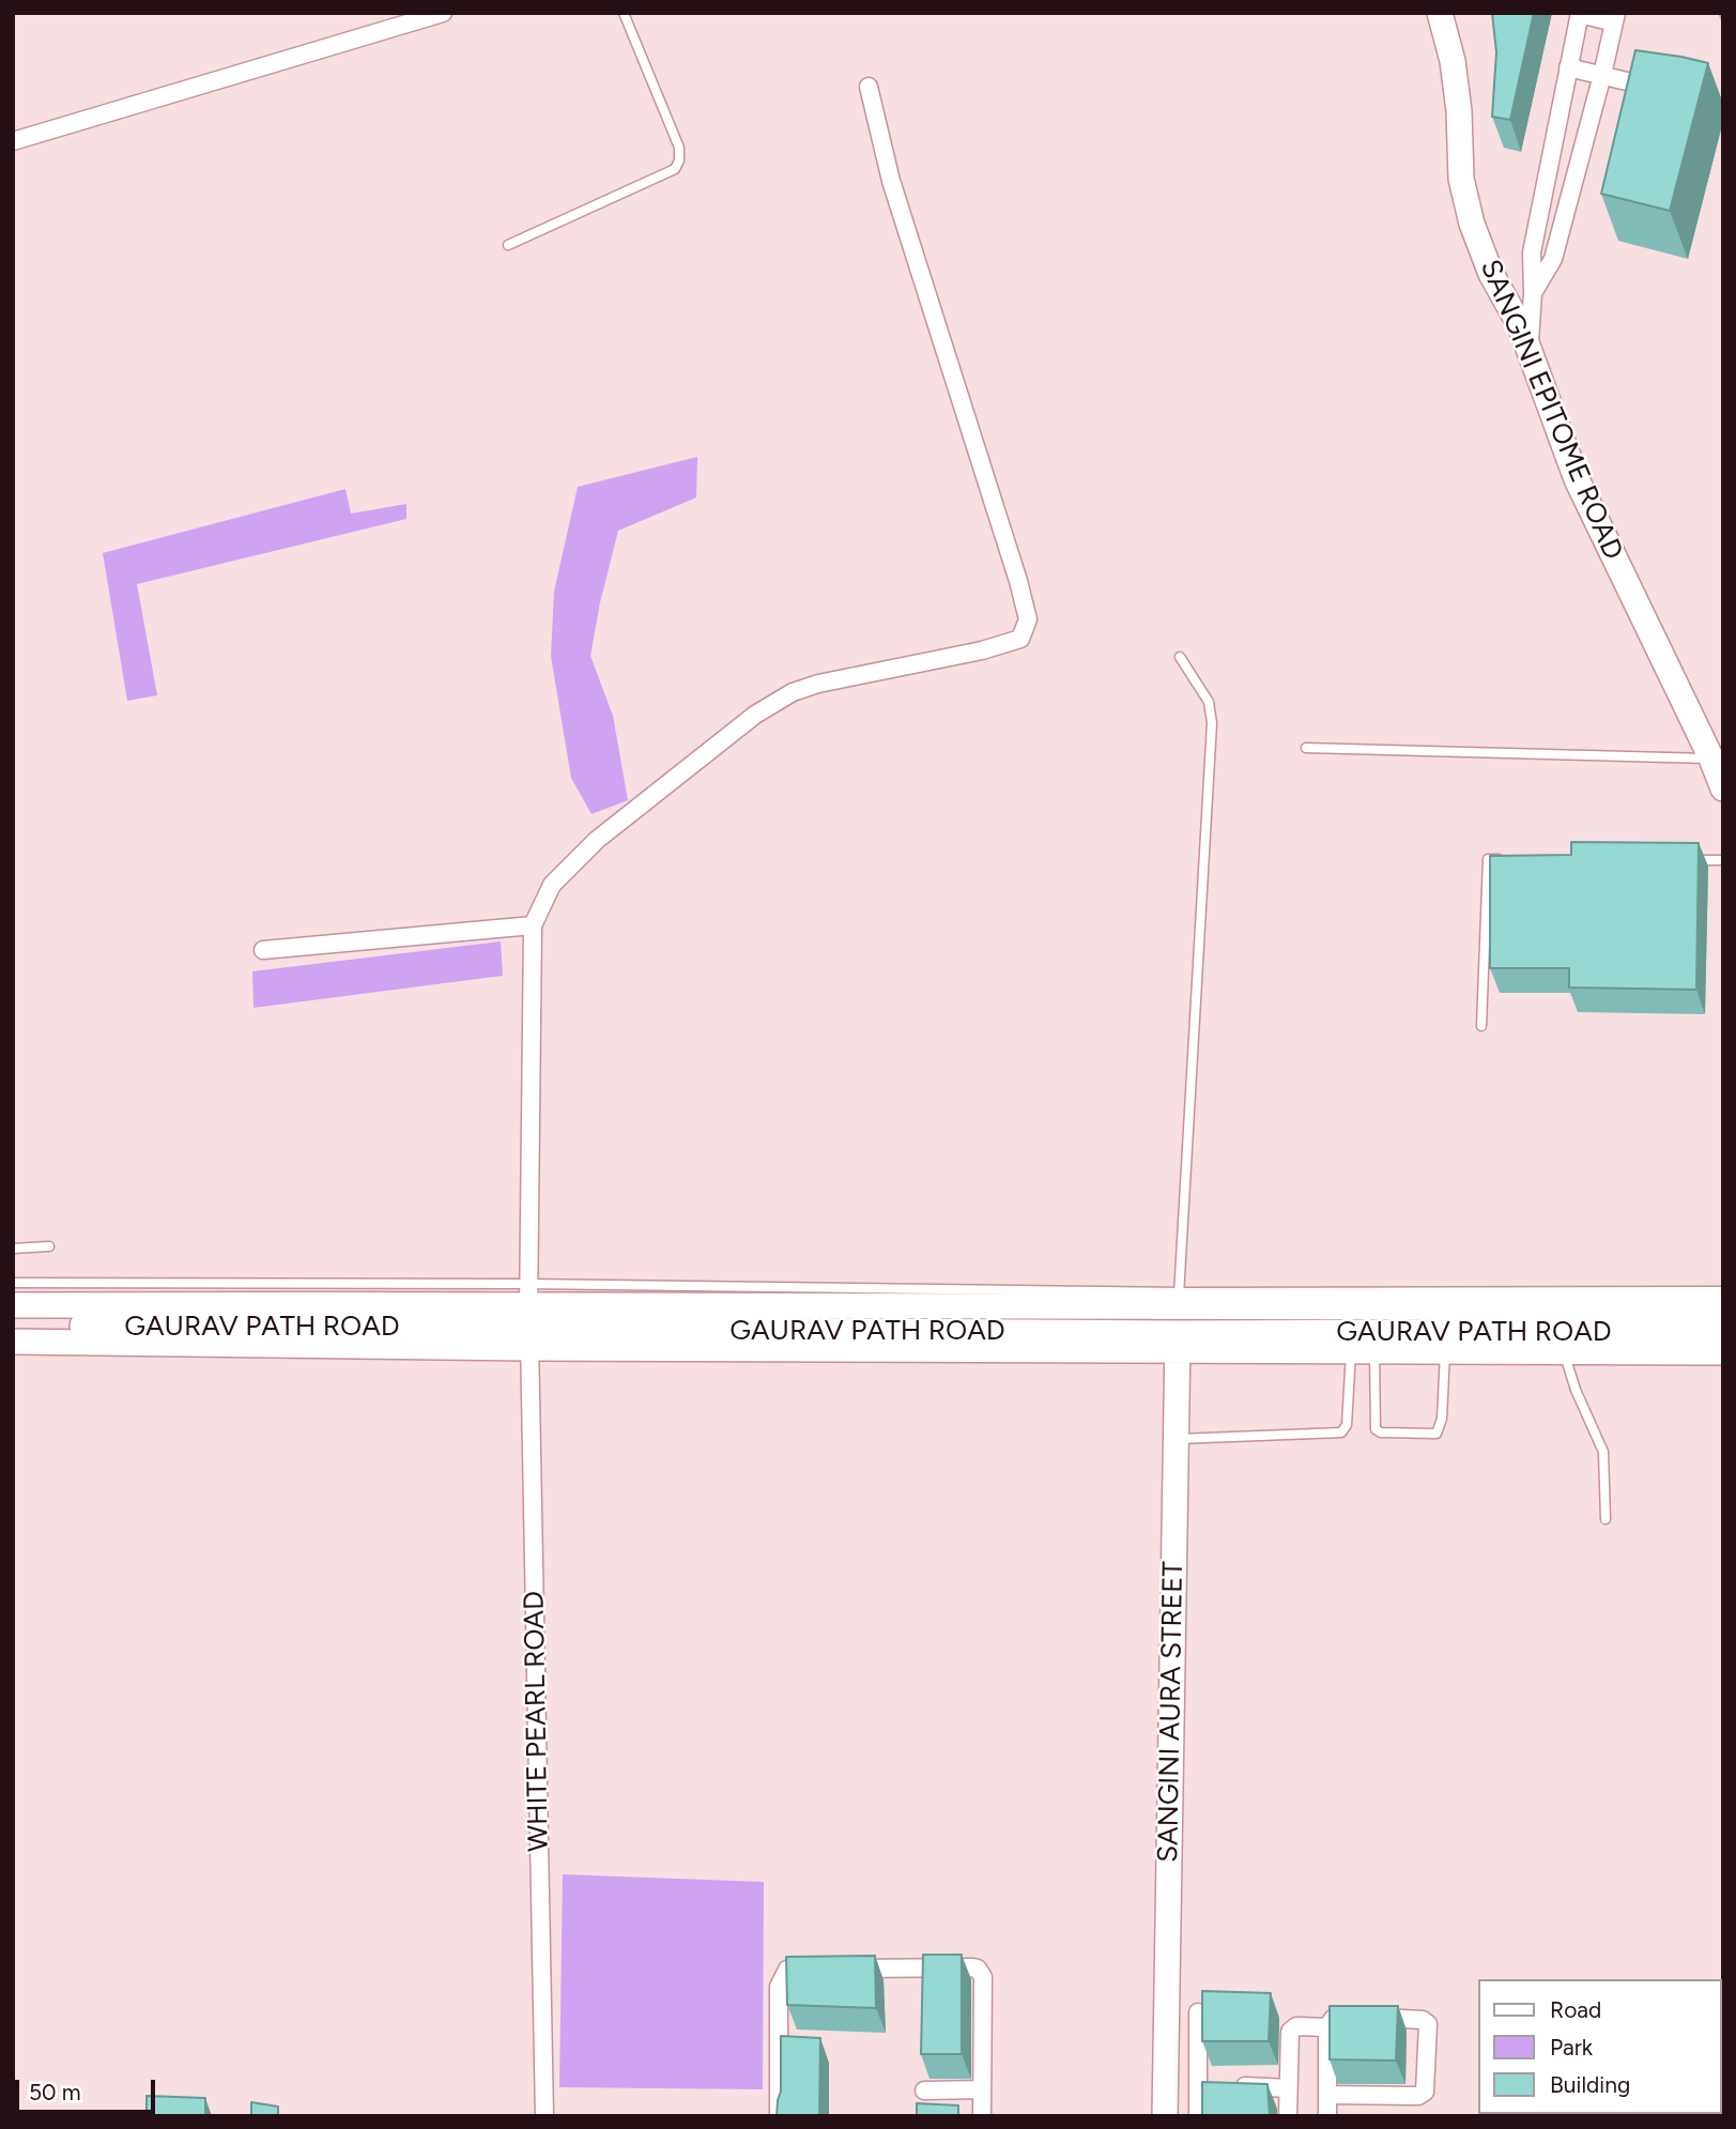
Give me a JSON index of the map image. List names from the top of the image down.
{
  "streets": {
    "main road": ["SANGINI EPITOME ROAD", "GAURAV PATH ROAD", "SANGINI AURA STREET"],
    "street": ["WHITE PEARL ROAD"]
  },
  "crossings": [
    ["GAURAV PATH ROAD", "SANGINI AURA STREET"],
    ["GAURAV PATH ROAD", "WHITE PEARL ROAD"]
  ],
  "legend": ["Road", "Park", "Building"],
  "scale_bar": "50 m"
}
